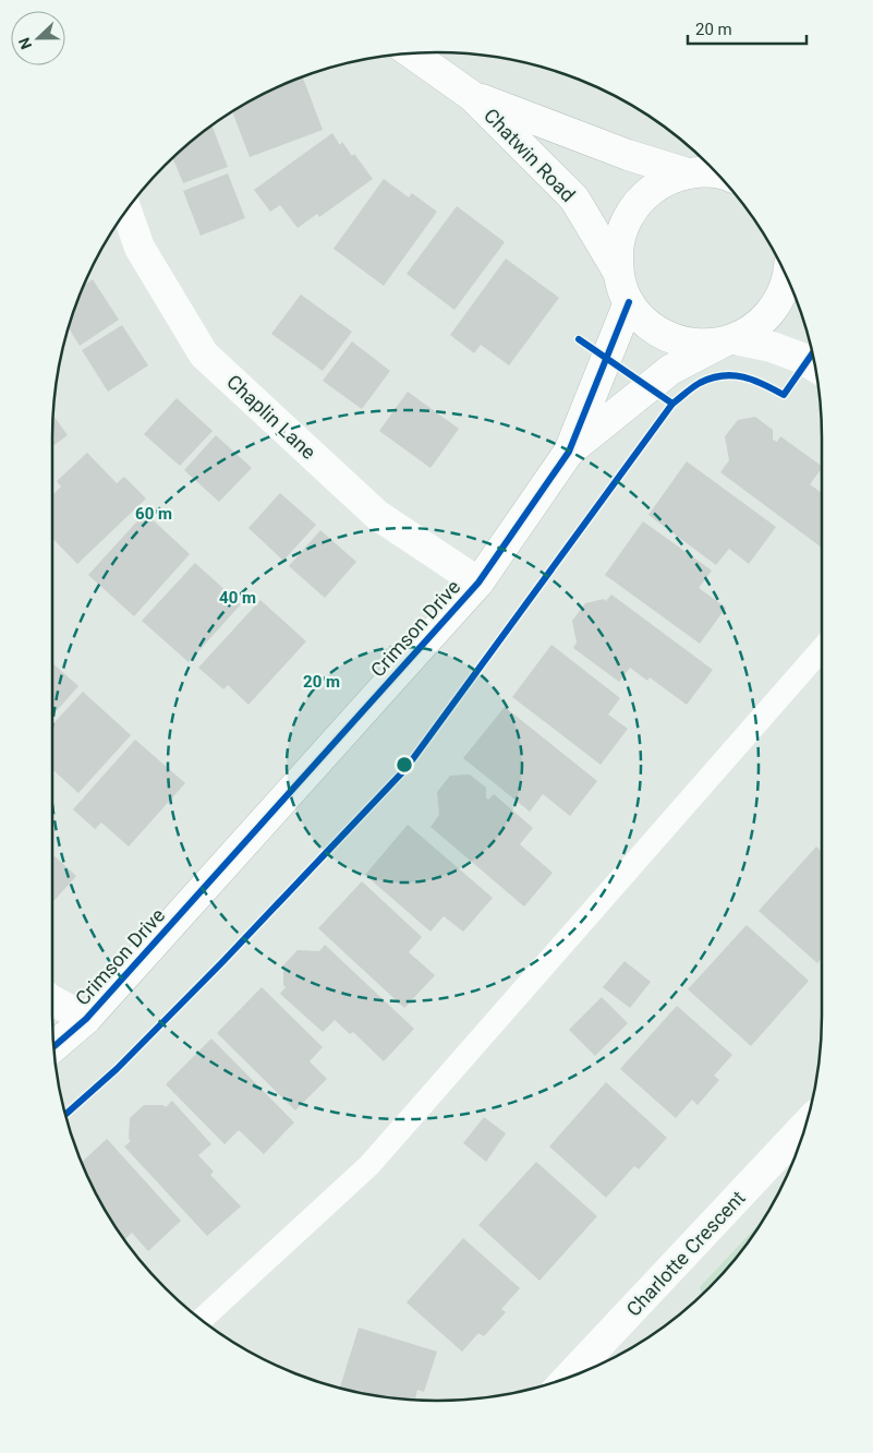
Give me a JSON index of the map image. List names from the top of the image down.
{
  "streets": {
    "street": [
      "Chatwin Road",
      "Chaplin Lane",
      "Crimson Drive",
      "Charlotte Crescent"
    ]
  },
  "crossings": [
    ["Chaplin Lane", "Crimson Drive"]
  ],
  "scale_bar": "20 m",
  "north": "left",
  "rings": ["60 m", "40 m", "20 m"]
}
